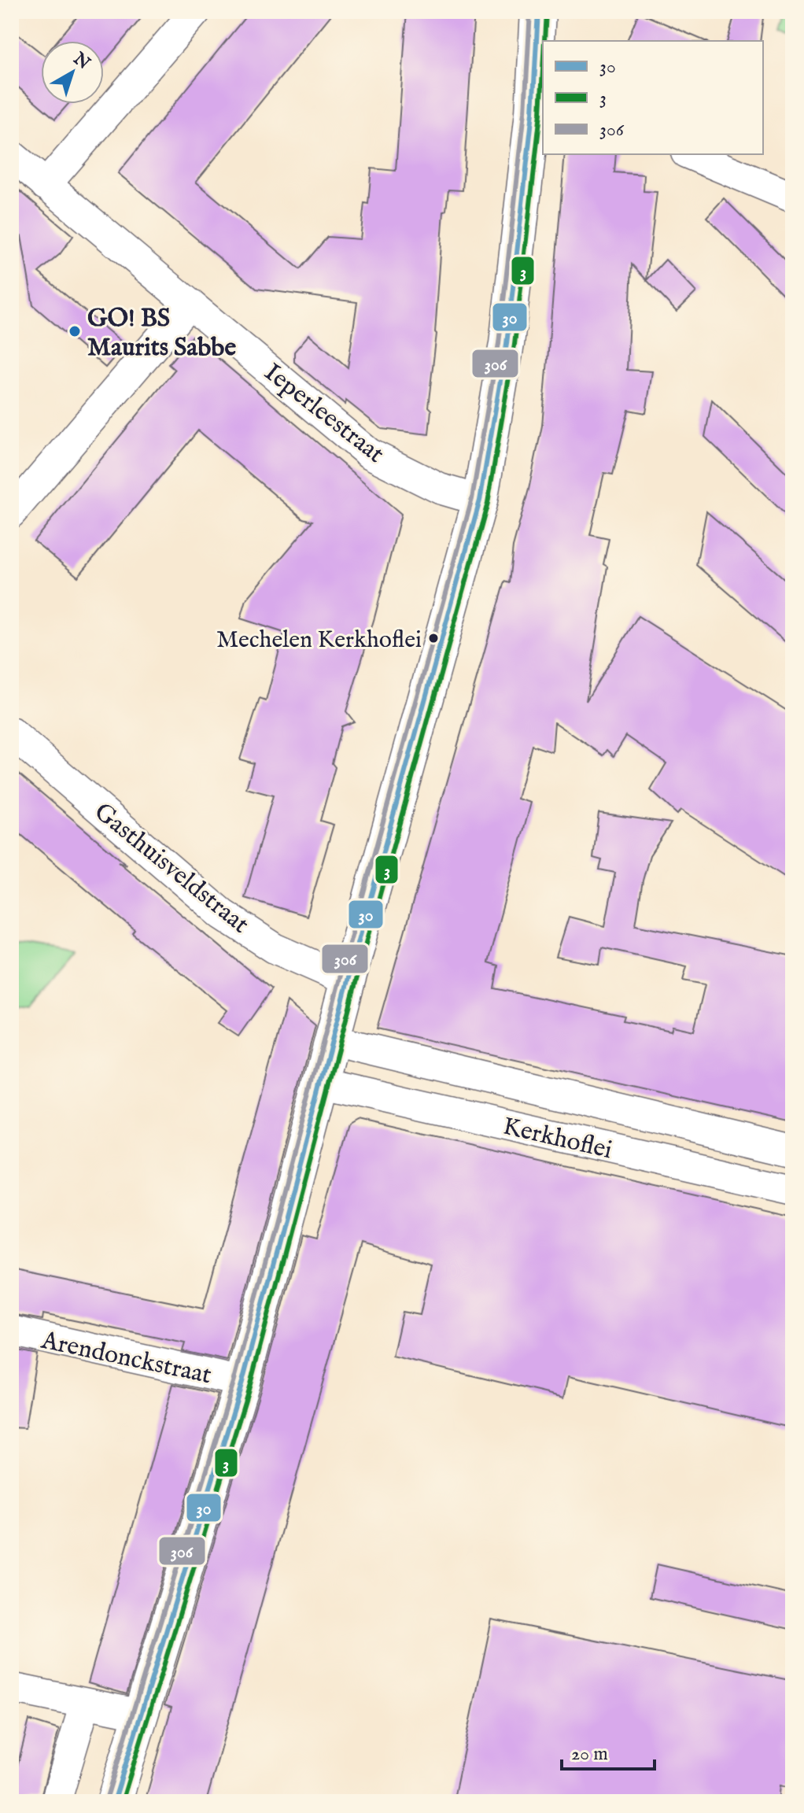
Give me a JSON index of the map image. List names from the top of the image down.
{
  "streets": {
    "street": [
      "Ieperleestraat",
      "Gasthuisveldstraat",
      "Kerkhoflei",
      "Arendonckstraat"
    ]
  },
  "places": ["GO! BS Maurits Sabbe", "Mechelen Kerkhoflei"],
  "lines": ["transit line 30", "transit line 306", "transit line 3"],
  "legend": ["30", "3", "306"],
  "scale_bar": "20 m",
  "north": "top right"
}
